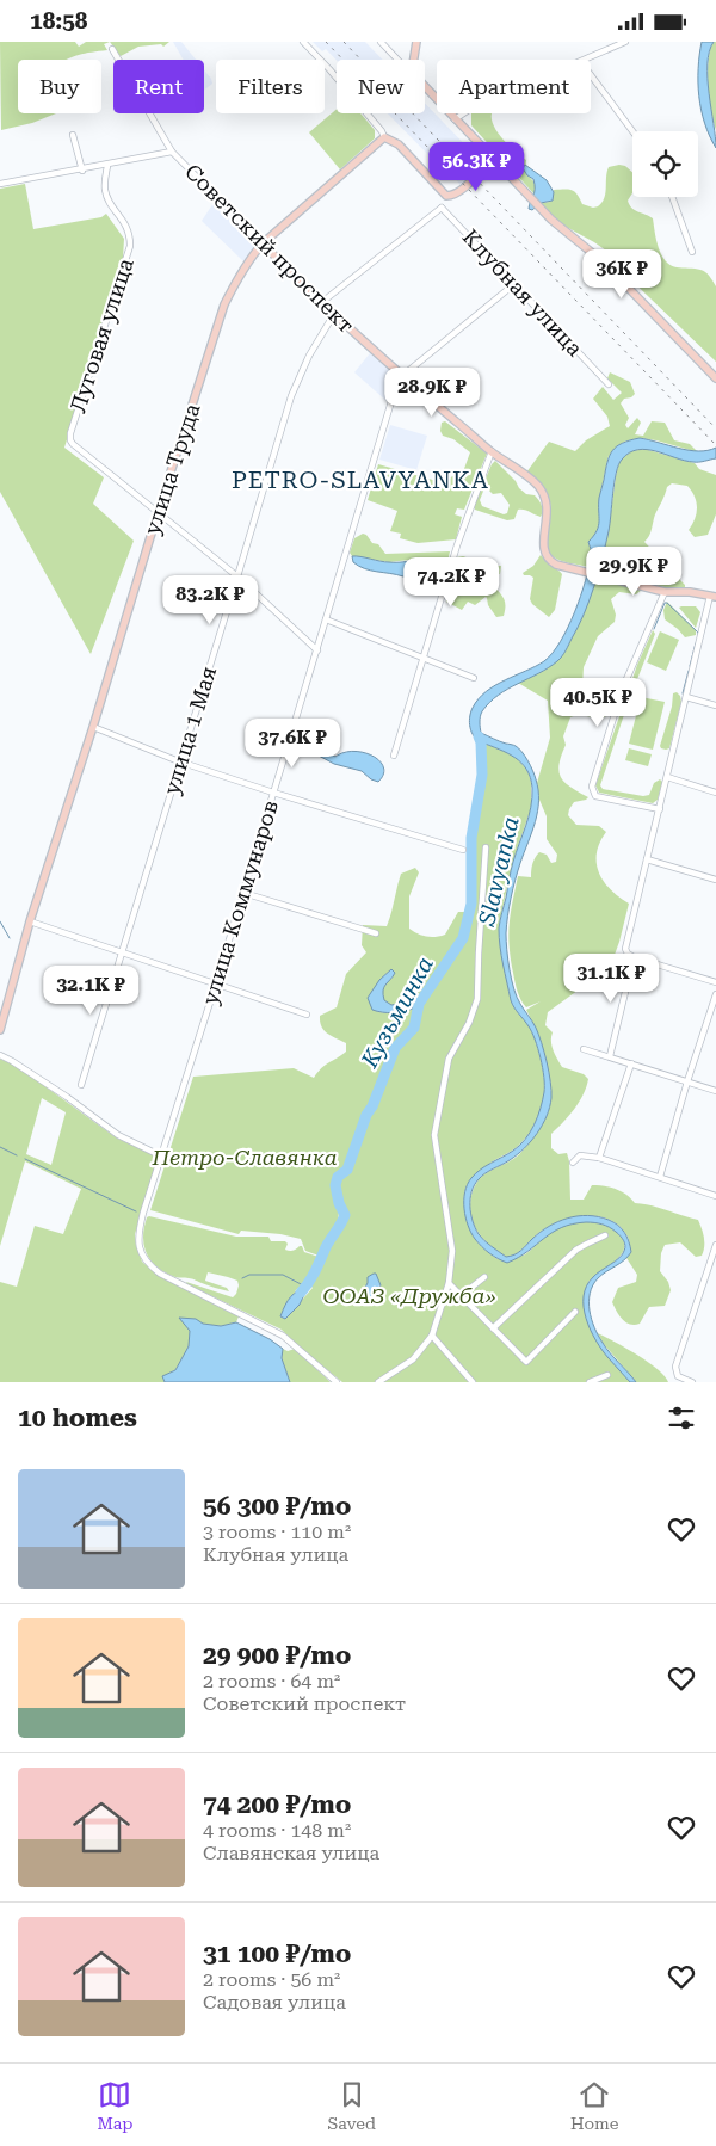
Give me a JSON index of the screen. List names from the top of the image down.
{
  "streets": {
    "street": [
      "Советский проспект",
      "Клубная улица",
      "Луговая улица",
      "улица Труда",
      "улица 1 Мая",
      "улица Коммунаров"
    ]
  },
  "crossings": [
    ["Советский проспект", "улица Труда"],
    ["Советский проспект", "улица 1 Мая"],
    ["Советский проспект", "улица Коммунаров"],
    ["Луговая улица", "улица Труда"]
  ],
  "districts": ["PETRO-SLAVYANKA"],
  "water": ["Slavyanka", "Кузьминка"],
  "parks": ["Петро-Славянка", "ООАЗ «Дружба»"],
  "page": {
    "status": "18:58",
    "chip": [
      "Buy",
      "Rent",
      "Filters",
      "New",
      "Apartment"
    ],
    "price": [
      "56.3K ₽",
      "36K ₽",
      "28.9K ₽",
      "29.9K ₽",
      "74.2K ₽",
      "83.2K ₽",
      "40.5K ₽",
      "37.6K ₽",
      "31.1K ₽",
      "32.1K ₽"
    ],
    "heading": "10 homes",
    "list": [
      {
        "name": "56 300 ₽/mo",
        "note": "3 rooms · 110 m² · Клубная улица"
      },
      {
        "name": "29 900 ₽/mo",
        "note": "2 rooms · 64 m² · Советский проспект"
      },
      {
        "name": "74 200 ₽/mo",
        "note": "4 rooms · 148 m² · Славянская улица"
      },
      {
        "name": "31 100 ₽/mo",
        "note": "2 rooms · 56 m² · Садовая улица"
      }
    ],
    "tabs": ["Map", "Saved", "Home"]
  }
}
